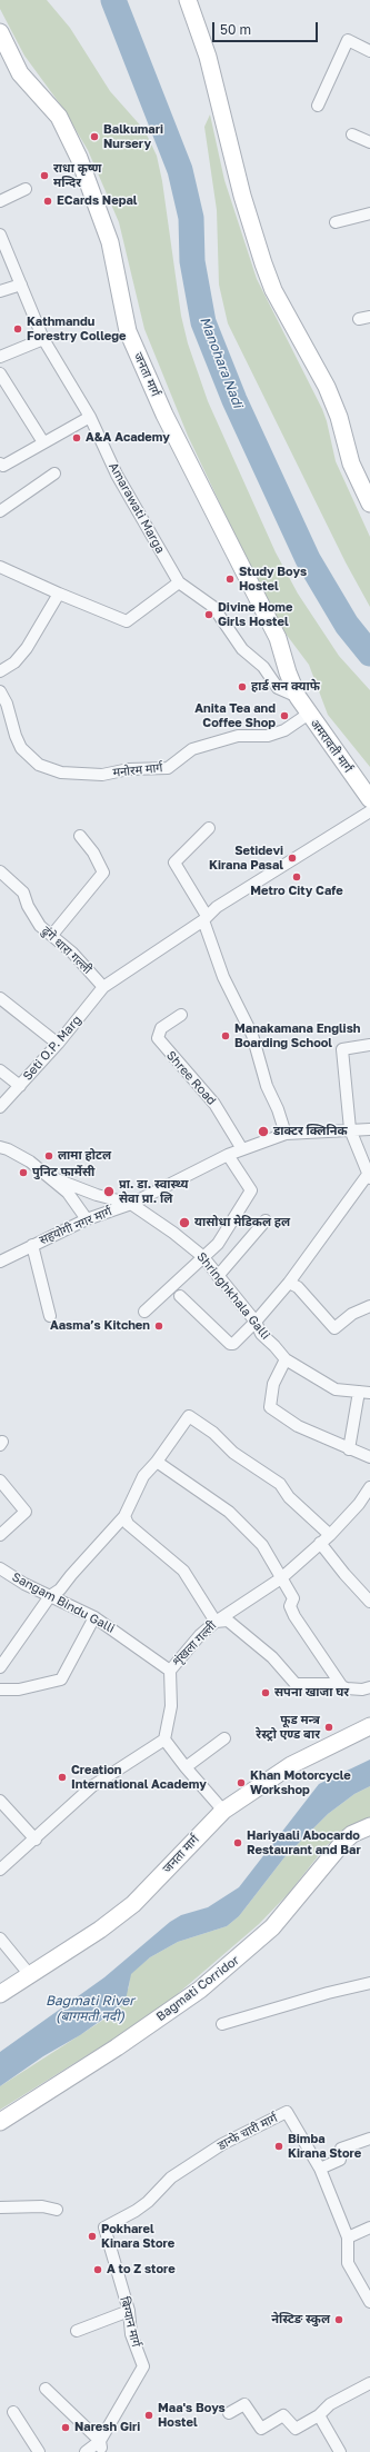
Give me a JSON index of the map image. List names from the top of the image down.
{
  "streets": {
    "main road": ["जनता मार्ग", "अमरावती मार्ग", "Bagmati Corridor"],
    "street": [
      "Amarawati Marga",
      "मनोरम मार्ग",
      "ढुंगे धारा गल्ली",
      "Seti O.P. Marg",
      "Shree Road",
      "सहयोगी नगर मार्ग",
      "Shringhkhala Galli",
      "Sangam Bindu Galli",
      "शृंखला गल्ली",
      "डान्फे चारी मार्ग",
      "बिग्यान मार्ग"
    ]
  },
  "crossings": [
    ["जनता मार्ग", "Amarawati Marga"],
    ["जनता मार्ग", "अमरावती मार्ग"],
    ["जनता मार्ग", "मनोरम मार्ग"],
    ["अमरावती मार्ग", "मनोरम मार्ग"],
    ["ढुंगे धारा गल्ली", "Seti O.P. Marg"],
    ["Shree Road", "सहयोगी नगर मार्ग"],
    ["सहयोगी नगर मार्ग", "Shringhkhala Galli"],
    ["Sangam Bindu Galli", "शृंखला गल्ली"],
    ["डान्फे चारी मार्ग", "बिग्यान मार्ग"]
  ],
  "water": ["Manohara Nadi", "Bagmati River (बागमती नदी)"],
  "places": [
    "Balkumari Nursery",
    "राधा कृष्ण मन्दिर",
    "ECards Nepal",
    "Kathmandu Forestry College",
    "A&A Academy",
    "Study Boys Hostel",
    "Divine Home Girls Hostel",
    "हार्ड सन क्याफे",
    "Anita Tea and Coffee Shop",
    "Setidevi Kirana Pasal",
    "Metro City Cafe",
    "Manakamana English Boarding School",
    "डाक्टर क्लिनिक",
    "लामा होटल",
    "पुनिट फार्मेसी",
    "प्रा. डा. स्वास्थ्य सेवा प्रा. लि",
    "यासोधा मेडिकल हल",
    "Aasma’s Kitchen",
    "सपना खाजा घर",
    "फूड मन्त्र रेस्ट्रो एण्ड बार",
    "Creation International Academy",
    "Khan Motorcycle Workshop",
    "Hariyaali Abocardo Restaurant and Bar",
    "Bimba Kirana Store",
    "Pokharel Kinara Store",
    "A to Z store",
    "नेस्टिङ स्कुल",
    "Maa's Boys Hostel",
    "Naresh Giri"
  ],
  "scale_bar": "50 m"
}
